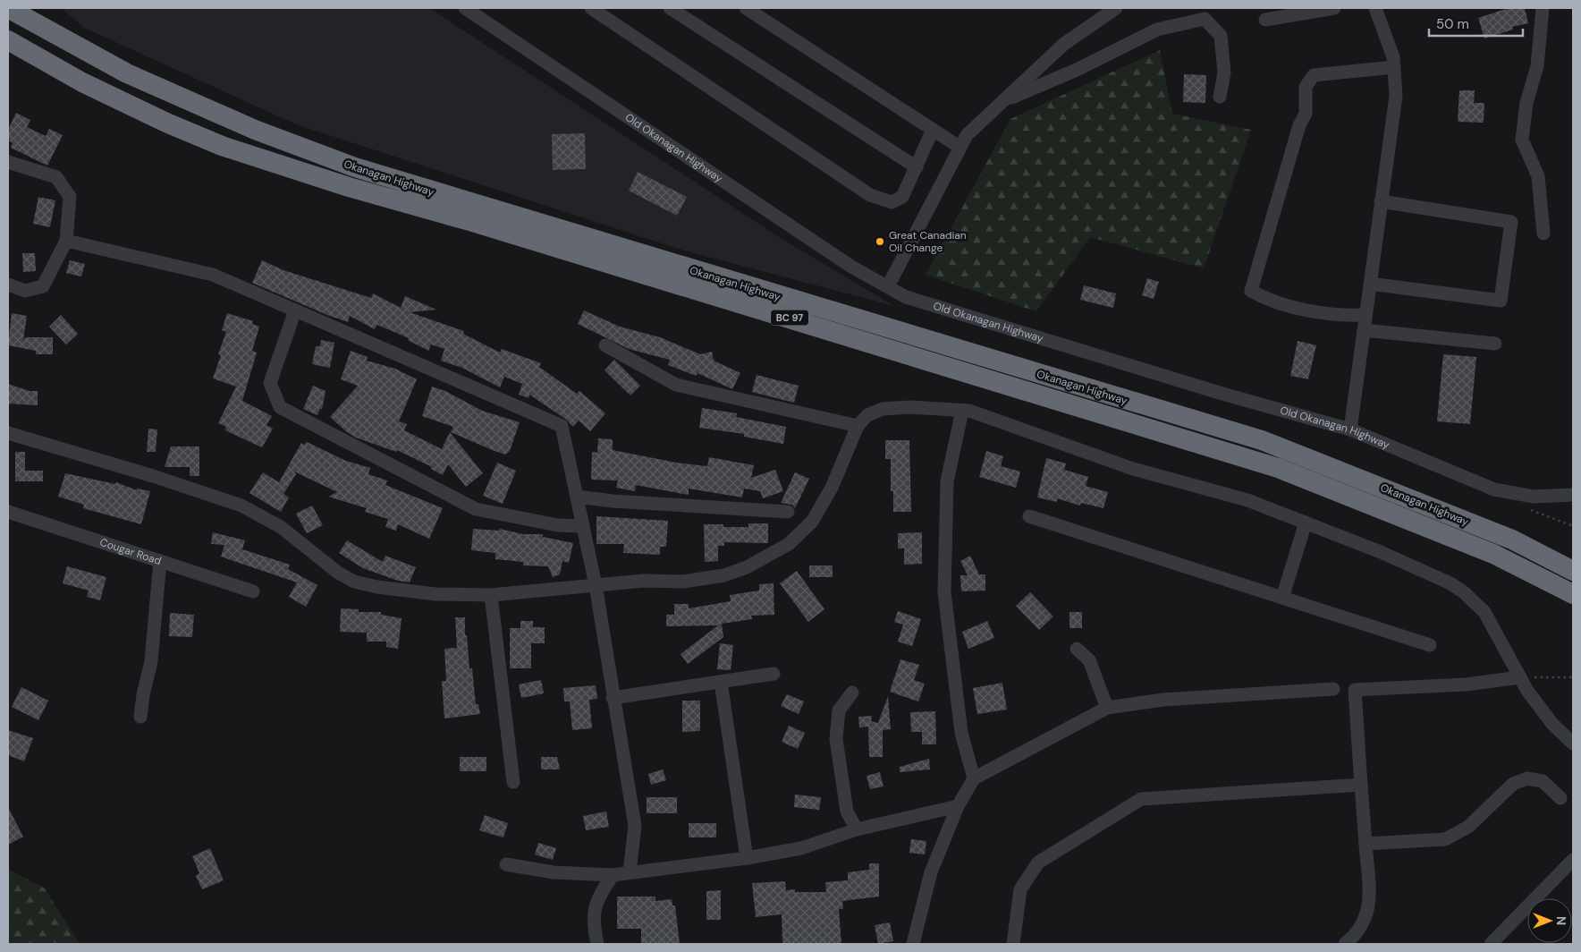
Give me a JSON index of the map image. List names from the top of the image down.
{
  "streets": {
    "highway": ["Okanagan Highway", "BC 97"],
    "street": ["Old Okanagan Highway", "Cougar Road"]
  },
  "places": ["Great Canadian Oil Change"],
  "scale_bar": "50 m",
  "north": "right"
}
